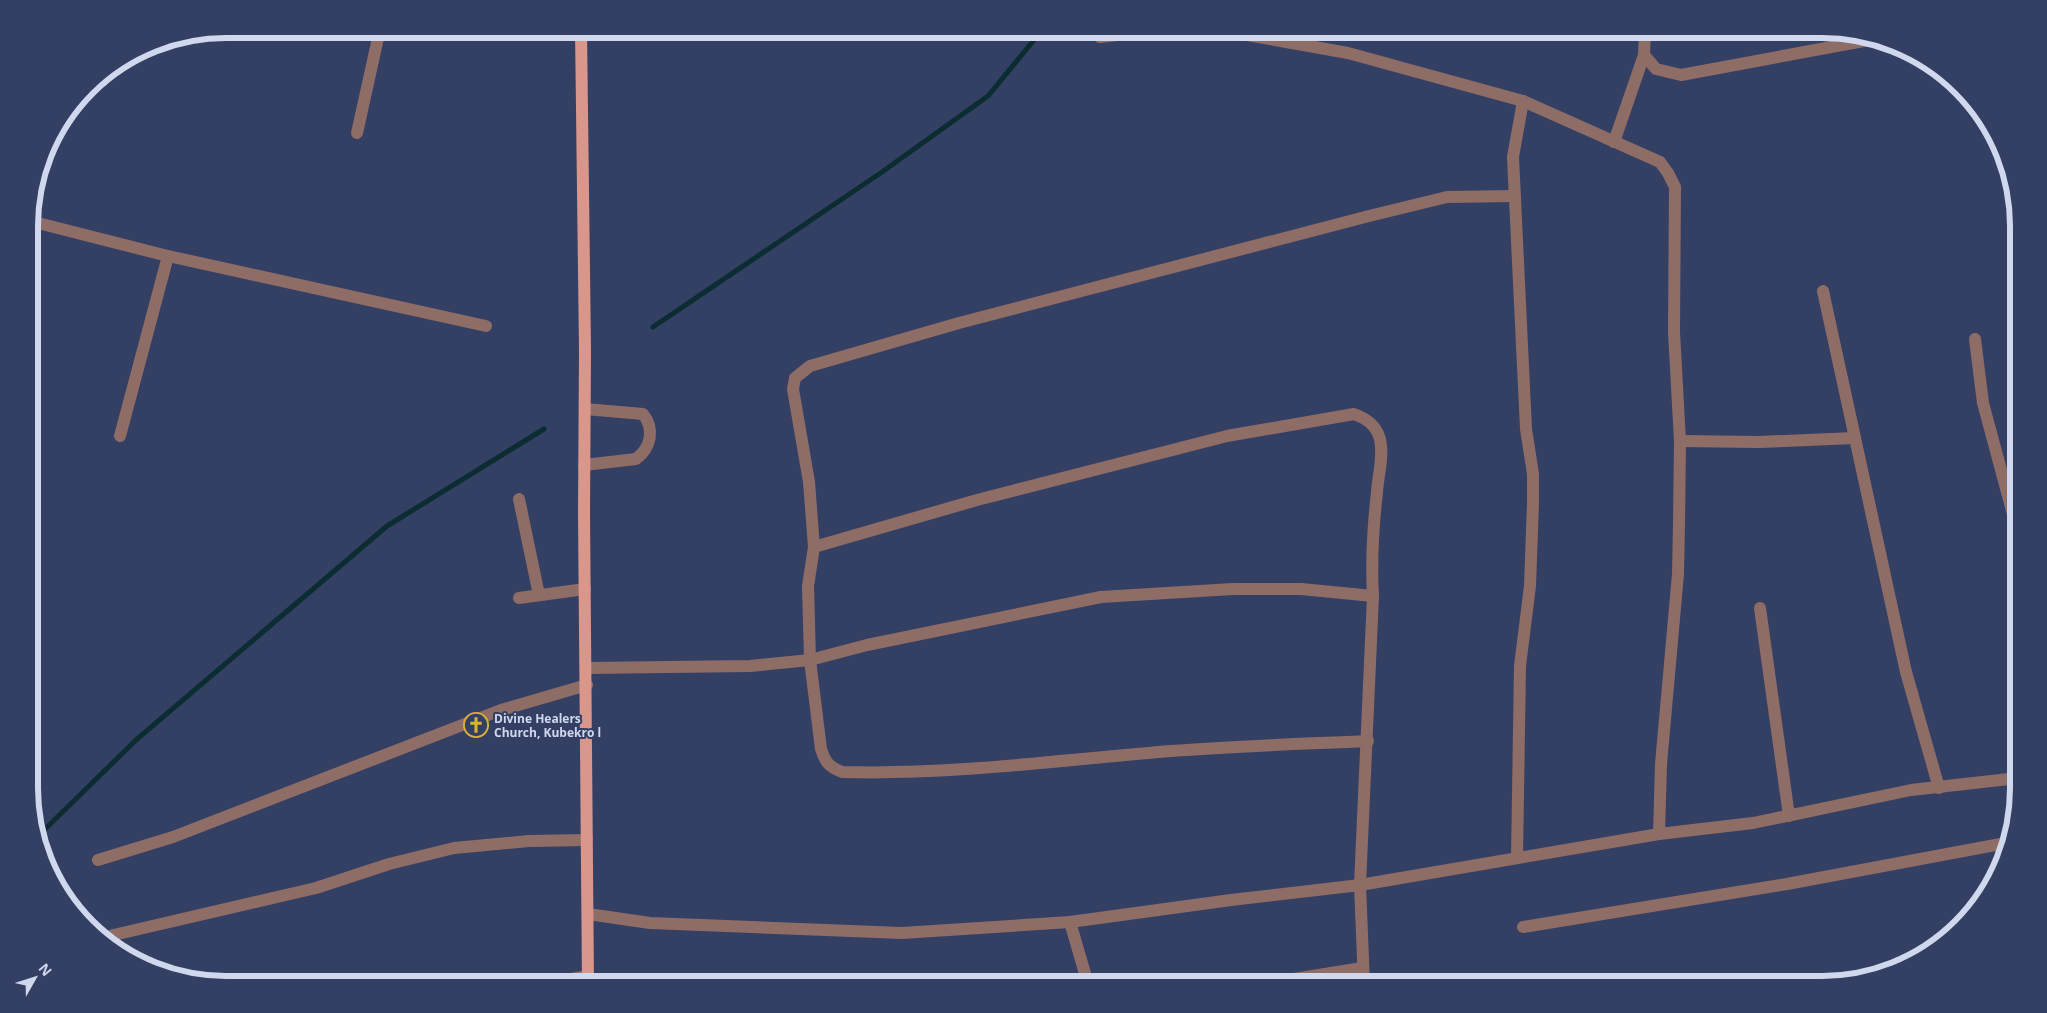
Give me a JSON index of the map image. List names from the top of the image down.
{
  "places": {
    "church": ["Divine Healers Church, Kubekro l"]
  },
  "north": "top right"
}
